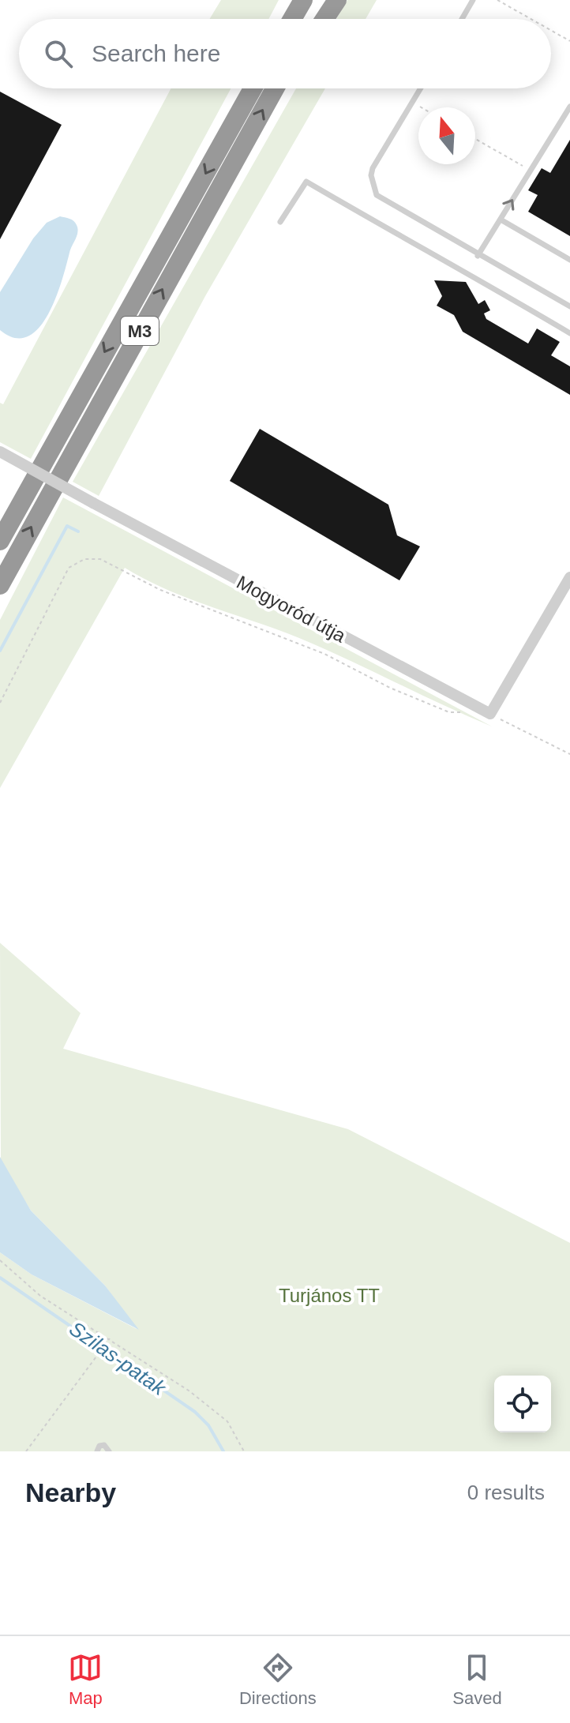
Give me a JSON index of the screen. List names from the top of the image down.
{
  "streets": {
    "highway": ["M3"],
    "street": ["Mogyoród útja"]
  },
  "water": ["Szilas-patak"],
  "parks": ["Turjános TT"],
  "north": "top",
  "page": {
    "search": "Search here",
    "heading": ["Nearby", "0 results"],
    "nav": ["Map", "Directions", "Saved"]
  }
}
